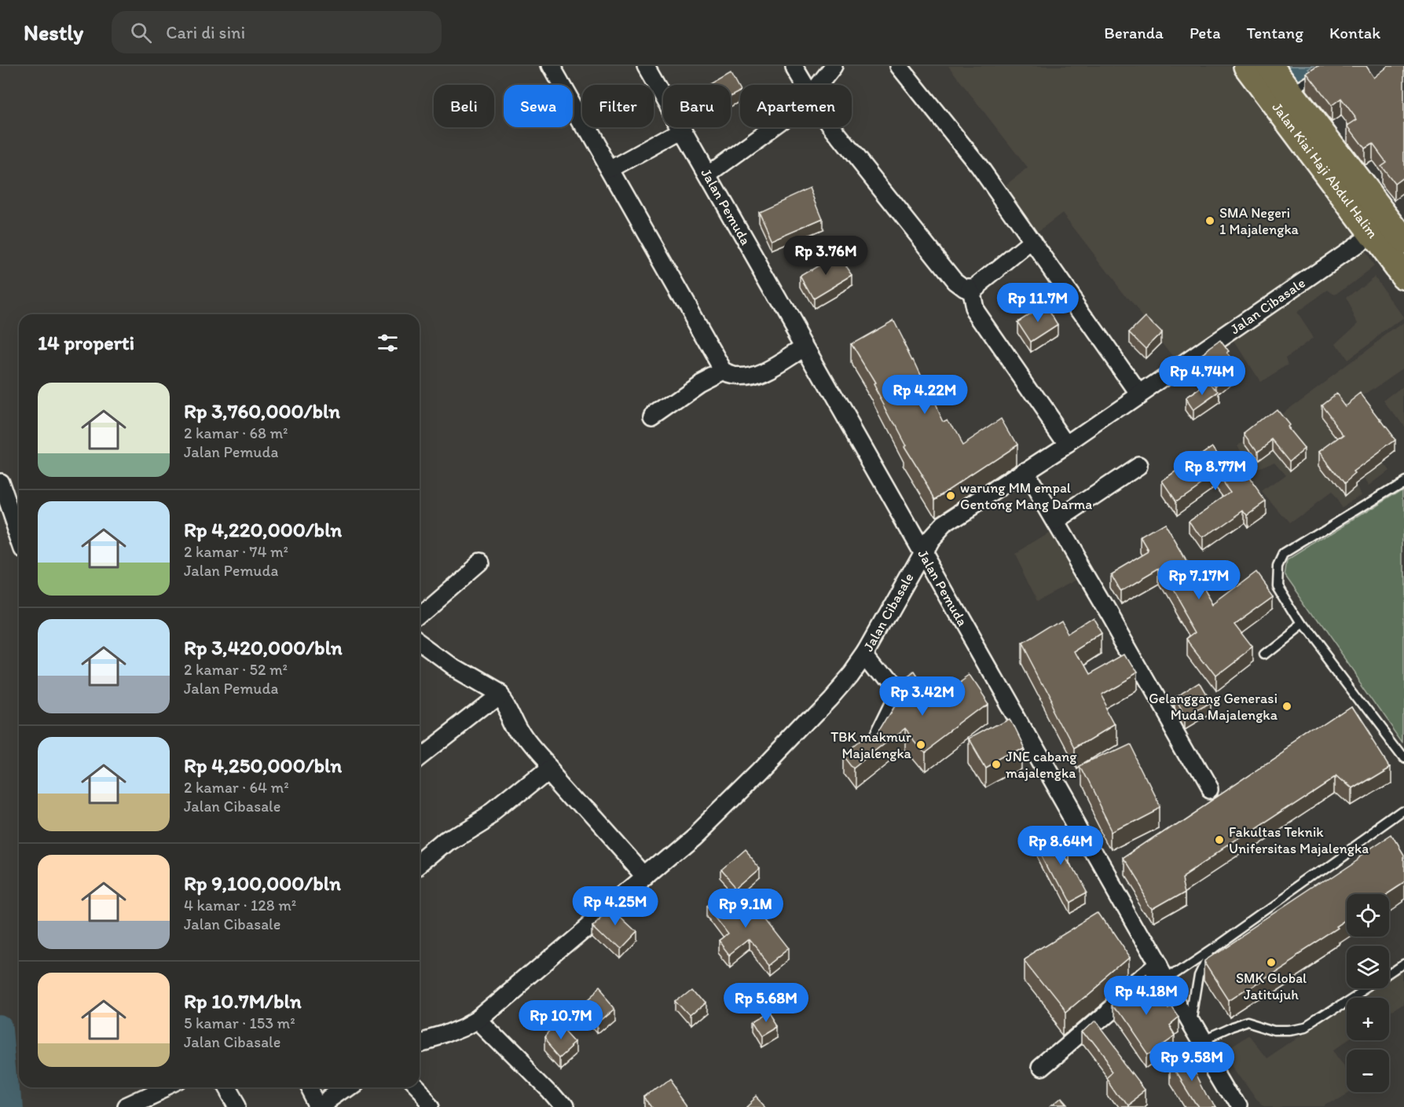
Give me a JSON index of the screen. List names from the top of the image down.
{
  "streets": {
    "main road": ["Jalan Kiai Haji Abdul Halim"],
    "street": ["Jalan Pemuda", "Jalan Cibasale"]
  },
  "crossings": [
    ["Jalan Kiai Haji Abdul Halim", "Jalan Cibasale"],
    ["Jalan Pemuda", "Jalan Cibasale"]
  ],
  "places": [
    "SMA Negeri 1 Majalengka",
    "warung MM empal Gentong Mang Darma",
    "Gelanggang Generasi Muda Majalengka",
    "TBK makmur Majalengka",
    "JNE cabang majalengka",
    "Fakultas Teknik Unifersitas Majalengka",
    "SMK Global Jatitujuh"
  ],
  "page": {
    "header": "Nestly",
    "search": "Cari di sini",
    "nav": [
      "Beranda",
      "Peta",
      "Tentang",
      "Kontak"
    ],
    "chip": [
      "Beli",
      "Sewa",
      "Filter",
      "Baru",
      "Apartemen"
    ],
    "price": [
      "Rp 3.76M",
      "Rp 11.7M",
      "Rp 4.74M",
      "Rp 4.22M",
      "Rp 8.77M",
      "Rp 7.17M",
      "Rp 3.42M",
      "Rp 8.64M",
      "Rp 4.25M",
      "Rp 9.1M",
      "Rp 4.18M",
      "Rp 5.68M",
      "Rp 10.7M",
      "Rp 9.58M"
    ],
    "heading": "14 properti",
    "list": [
      {
        "name": "Rp 3,760,000/bln",
        "note": "2 kamar · 68 m² · Jalan Pemuda"
      },
      {
        "name": "Rp 4,220,000/bln",
        "note": "2 kamar · 74 m² · Jalan Pemuda"
      },
      {
        "name": "Rp 3,420,000/bln",
        "note": "2 kamar · 52 m² · Jalan Pemuda"
      },
      {
        "name": "Rp 4,250,000/bln",
        "note": "2 kamar · 64 m² · Jalan Cibasale"
      },
      {
        "name": "Rp 9,100,000/bln",
        "note": "4 kamar · 128 m² · Jalan Cibasale"
      },
      {
        "name": "Rp 10.7M/bln",
        "note": "5 kamar · 153 m² · Jalan Cibasale"
      }
    ],
    "map_buttons": ["+", "−"]
  }
}
